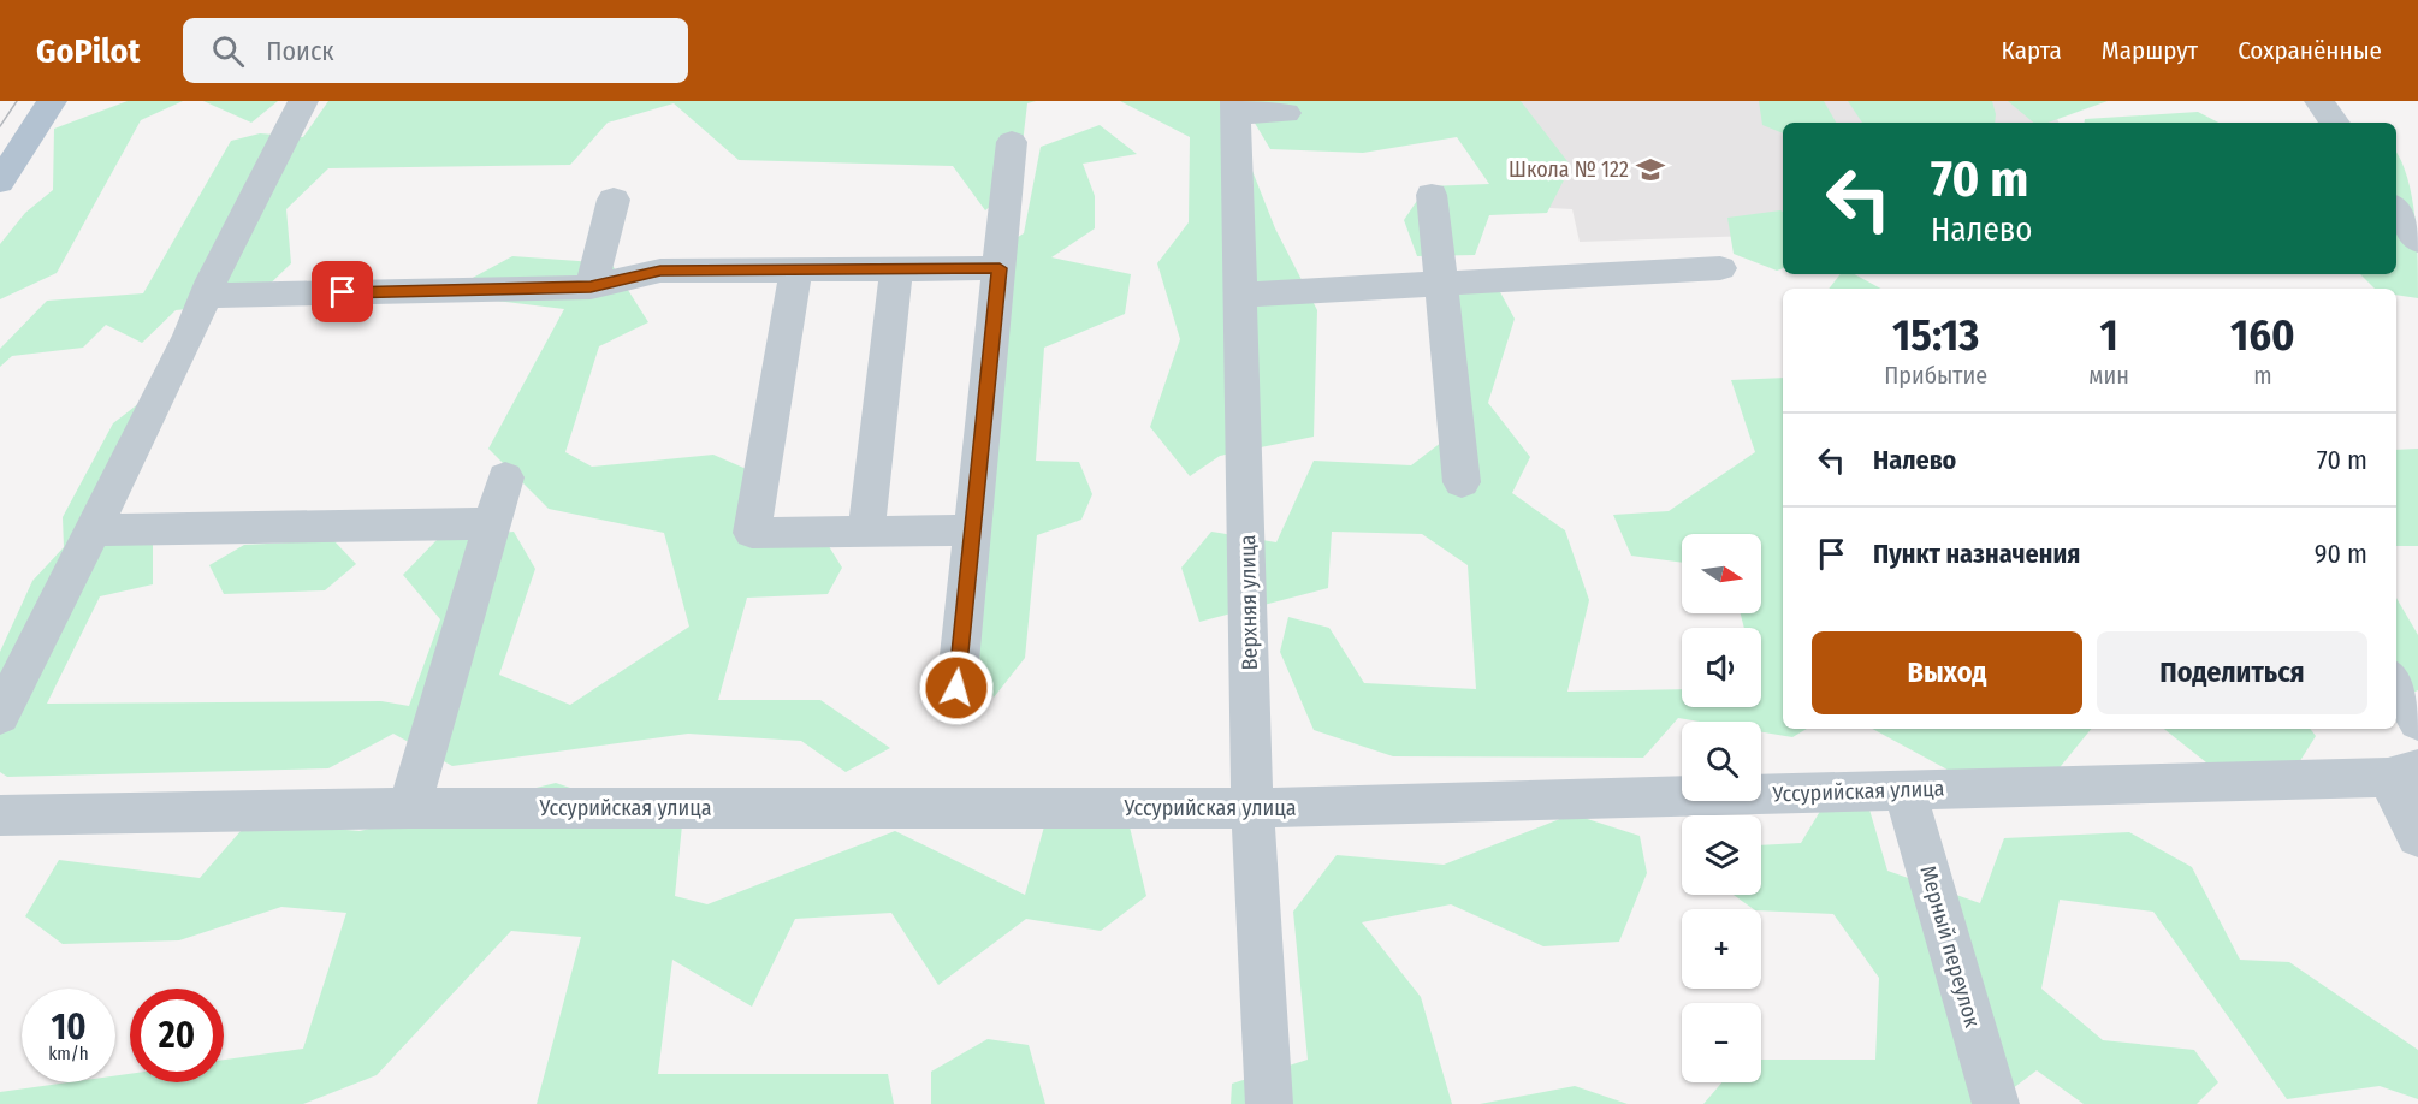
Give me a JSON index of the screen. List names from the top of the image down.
{
  "streets": {
    "street": ["Верхняя улица", "Уссурийская улица", "Мерный переулок"]
  },
  "crossings": [
    ["Верхняя улица", "Уссурийская улица"],
    ["Уссурийская улица", "Мерный переулок"]
  ],
  "places": {
    "school or university": ["Школа № 122"]
  },
  "north": "right",
  "page": {
    "header": "GoPilot",
    "search": "Поиск",
    "nav": ["Карта", "Маршрут", "Сохранённые"],
    "turn": ["70 m", "Налево"],
    "eta": [
      "15:13",
      "Прибытие",
      "1",
      "мин",
      "160",
      "m"
    ],
    "list": [
      {
        "name": "Налево",
        "value": "70 m"
      },
      {
        "name": "Пункт назначения",
        "value": "90 m"
      }
    ],
    "map_buttons": ["+", "−"],
    "buttons": ["Выход", "Поделиться"],
    "speed": "10 km/h",
    "limit": "20"
  }
}
